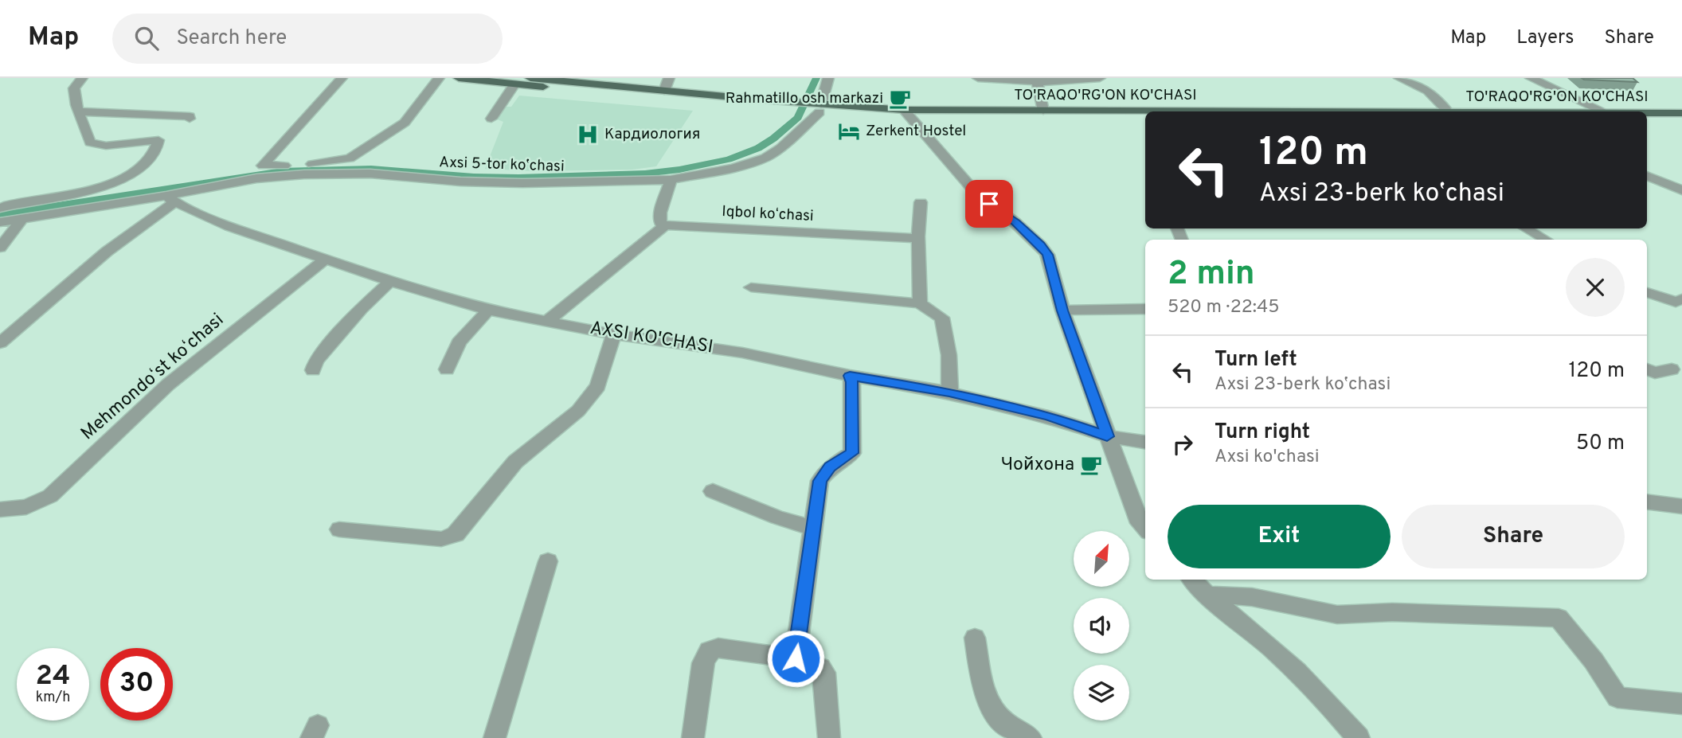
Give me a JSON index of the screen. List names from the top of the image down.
{
  "streets": {
    "main road": ["TO'RAQO'RG'ON KO'CHASI"],
    "street": [
      "Аxsi 5-tor koʼchasi",
      "Iqbol koʻchasi",
      "AXSI KO'CHASI",
      "Mehmondoʻst koʻchasi"
    ]
  },
  "crossings": [
    ["TO'RAQO'RG'ON KO'CHASI", "Аxsi 5-tor koʼchasi"],
    ["Аxsi 5-tor koʼchasi", "AXSI KO'CHASI"],
    ["AXSI KO'CHASI", "Mehmondoʻst koʻchasi"]
  ],
  "places": {
    "cafe": ["Rahmatillo osh markazi", "Чойхона"],
    "hotel": ["Zerkent Hostel"],
    "hospital": ["Кардиология"]
  },
  "north": "top right",
  "page": {
    "header": "Map",
    "search": "Search here",
    "nav": ["Map", "Layers", "Share"],
    "turn": ["120 m", "Аxsi 23-berk koʼchasi"],
    "heading": ["2 min", "520 m · 22:45"],
    "list": [
      {
        "name": "Turn left",
        "note": "Аxsi 23-berk koʼchasi",
        "value": "120 m"
      },
      {
        "name": "Turn right",
        "note": "Axsi ko'chasi",
        "value": "50 m"
      }
    ],
    "buttons": ["Exit", "Share"],
    "speed": "24 km/h",
    "limit": "30"
  }
}
